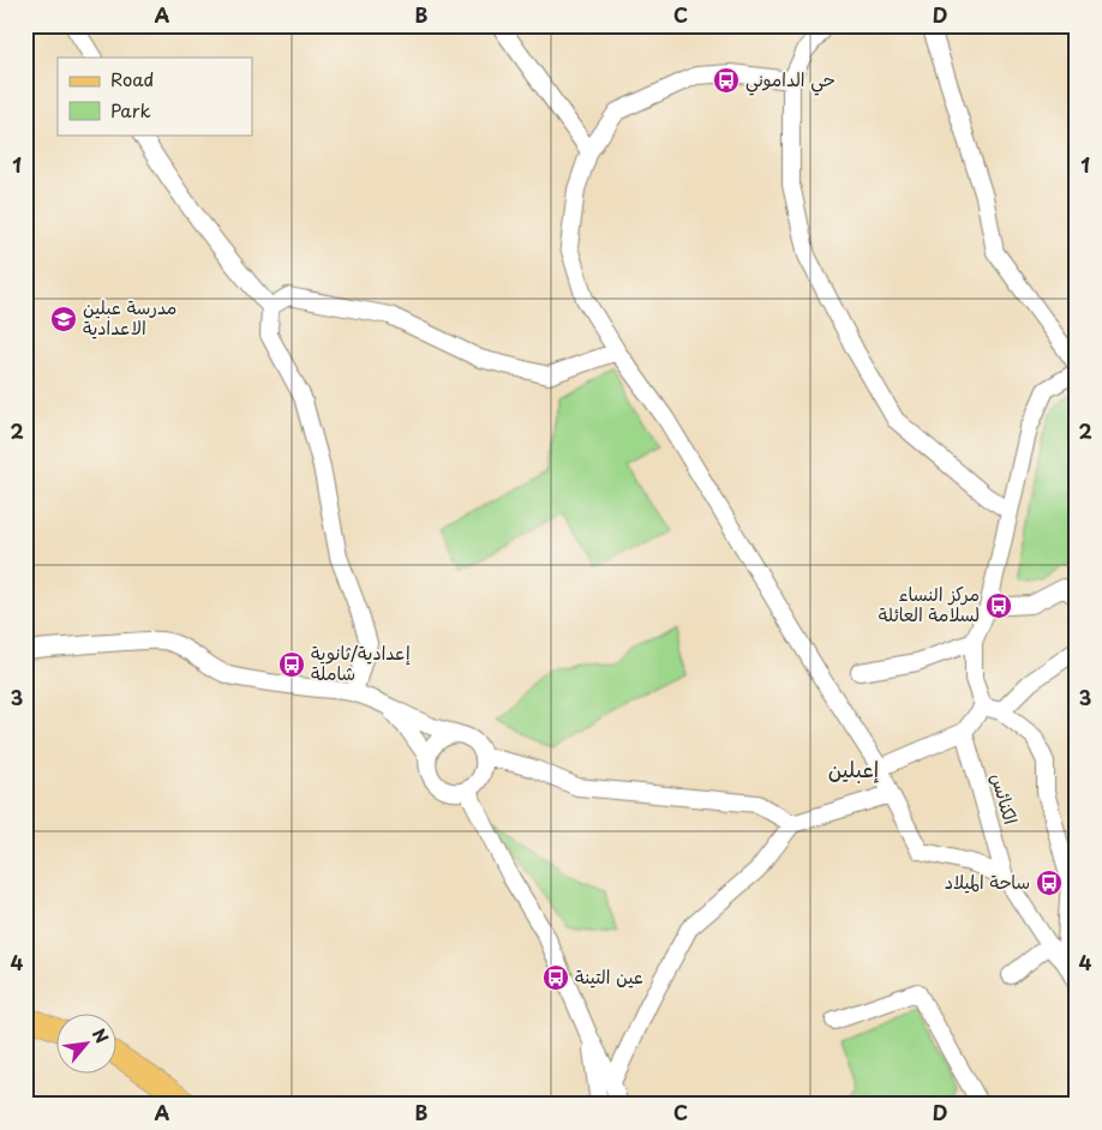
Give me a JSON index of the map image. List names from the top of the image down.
{
  "streets": {
    "street": ["الكنائس"]
  },
  "districts": ["إعبلين"],
  "places": {
    "bus stop": [
      "حي الداموني",
      "مركز النساء لسلامة العائلة",
      "إعدادية/ثانوية شاملة",
      "ساحة الميلاد",
      "عين التينة"
    ],
    "school or university": ["مدرسة عبلين الاعدادية"]
  },
  "legend": ["Road", "Park"],
  "north": "top right",
  "grid": {
    "columns": [
      "A",
      "B",
      "C",
      "D"
    ],
    "rows": [
      "1",
      "2",
      "3",
      "4"
    ]
  }
}
